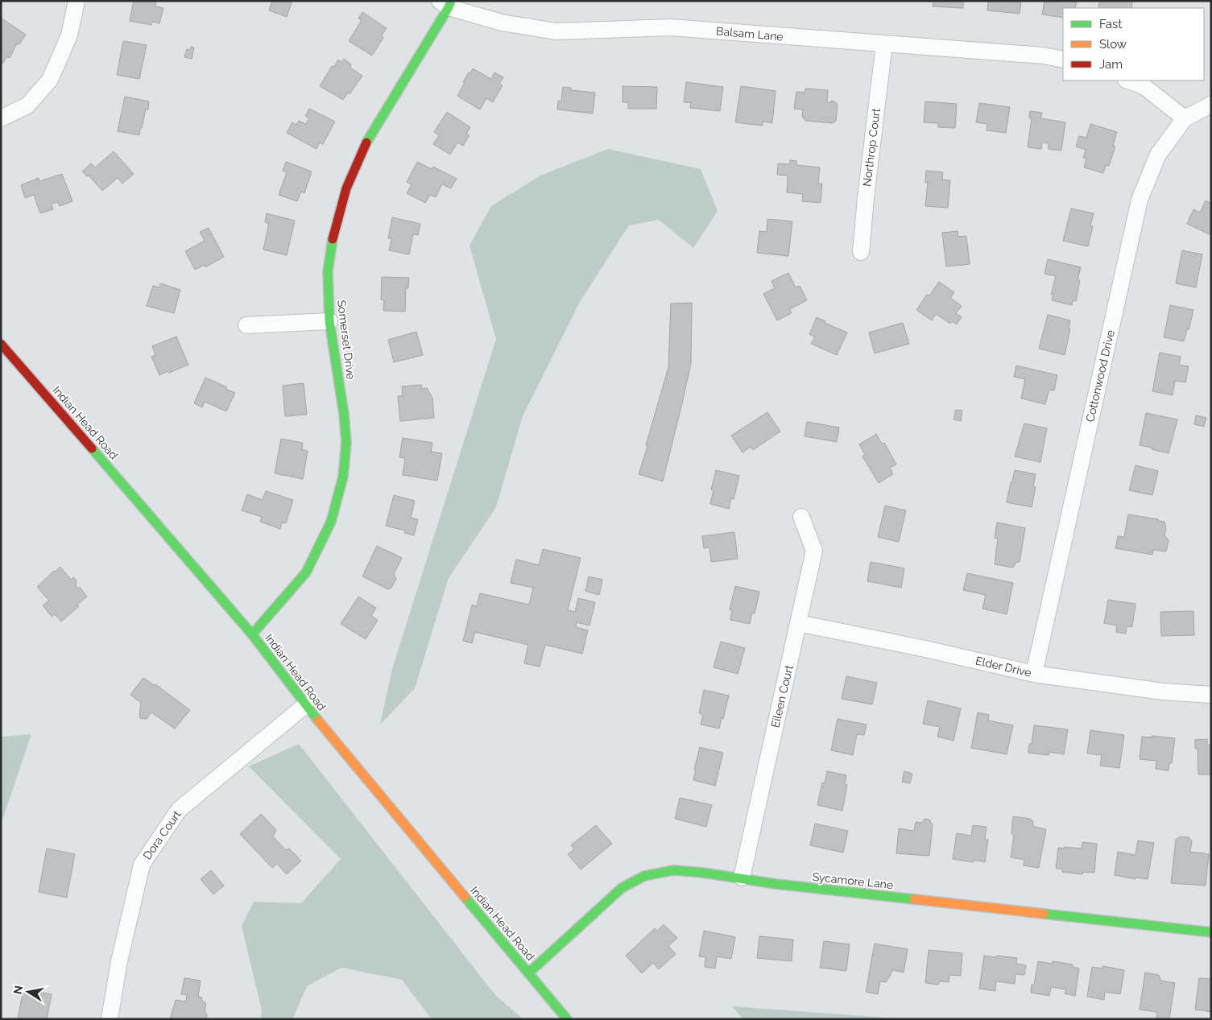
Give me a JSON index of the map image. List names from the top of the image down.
{
  "streets": {
    "street": [
      "Balsam Lane",
      "Northrop Court",
      "Somerset Drive",
      "Cottonwood Drive",
      "Indian Head Road",
      "Elder Drive",
      "Eileen Court",
      "Dora Court",
      "Sycamore Lane"
    ]
  },
  "crossings": [
    ["Balsam Lane", "Northrop Court"],
    ["Balsam Lane", "Somerset Drive"],
    ["Somerset Drive", "Indian Head Road"],
    ["Cottonwood Drive", "Elder Drive"],
    ["Indian Head Road", "Dora Court"],
    ["Indian Head Road", "Sycamore Lane"],
    ["Elder Drive", "Eileen Court"],
    ["Eileen Court", "Sycamore Lane"]
  ],
  "legend": ["Fast", "Slow", "Jam"],
  "north": "left"
}
